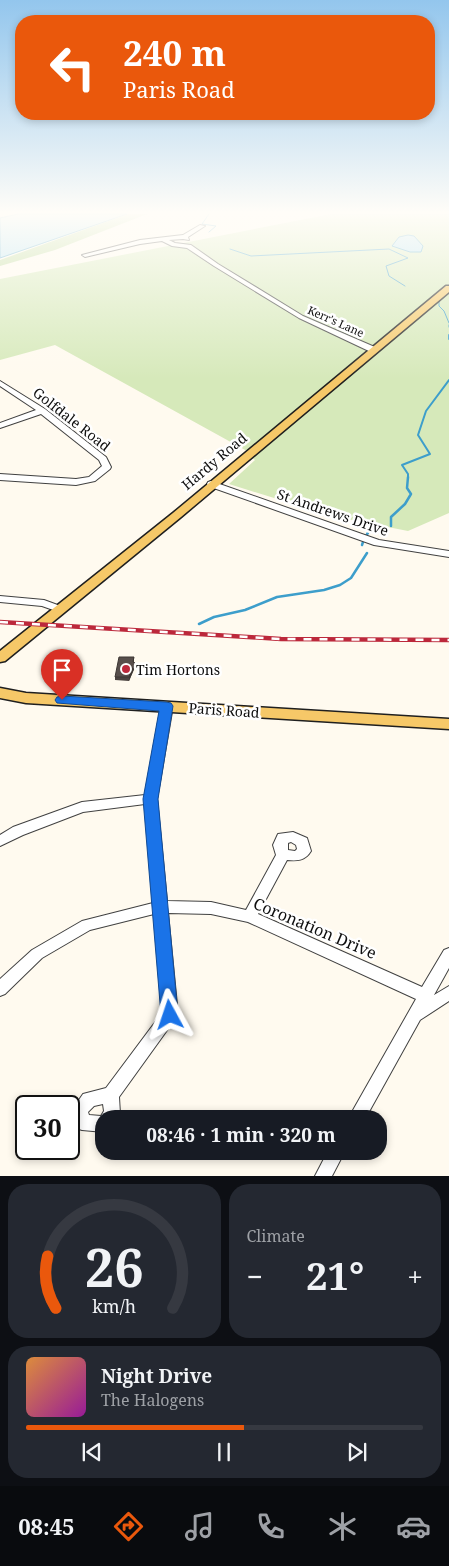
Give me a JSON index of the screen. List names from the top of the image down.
{
  "streets": {
    "main road": ["Hardy Road", "Paris Road"],
    "street": [
      "Kerr's Lane",
      "Golfdale Road",
      "St Andrews Drive",
      "Coronation Drive"
    ]
  },
  "crossings": [
    ["Kerr's Lane", "Hardy Road"],
    ["Hardy Road", "St Andrews Drive"]
  ],
  "places": ["Tim Hortons"],
  "page": {
    "turn": ["240 m", "Paris Road"],
    "limit": "30",
    "trip": "08:46 · 1 min · 320 m",
    "tile": "Climate",
    "heat": ["−", "21°", "+"],
    "song": ["Night Drive", "The Halogens"],
    "tabs": "08:45",
    "gauge": ["26", "km/h"]
  }
}
